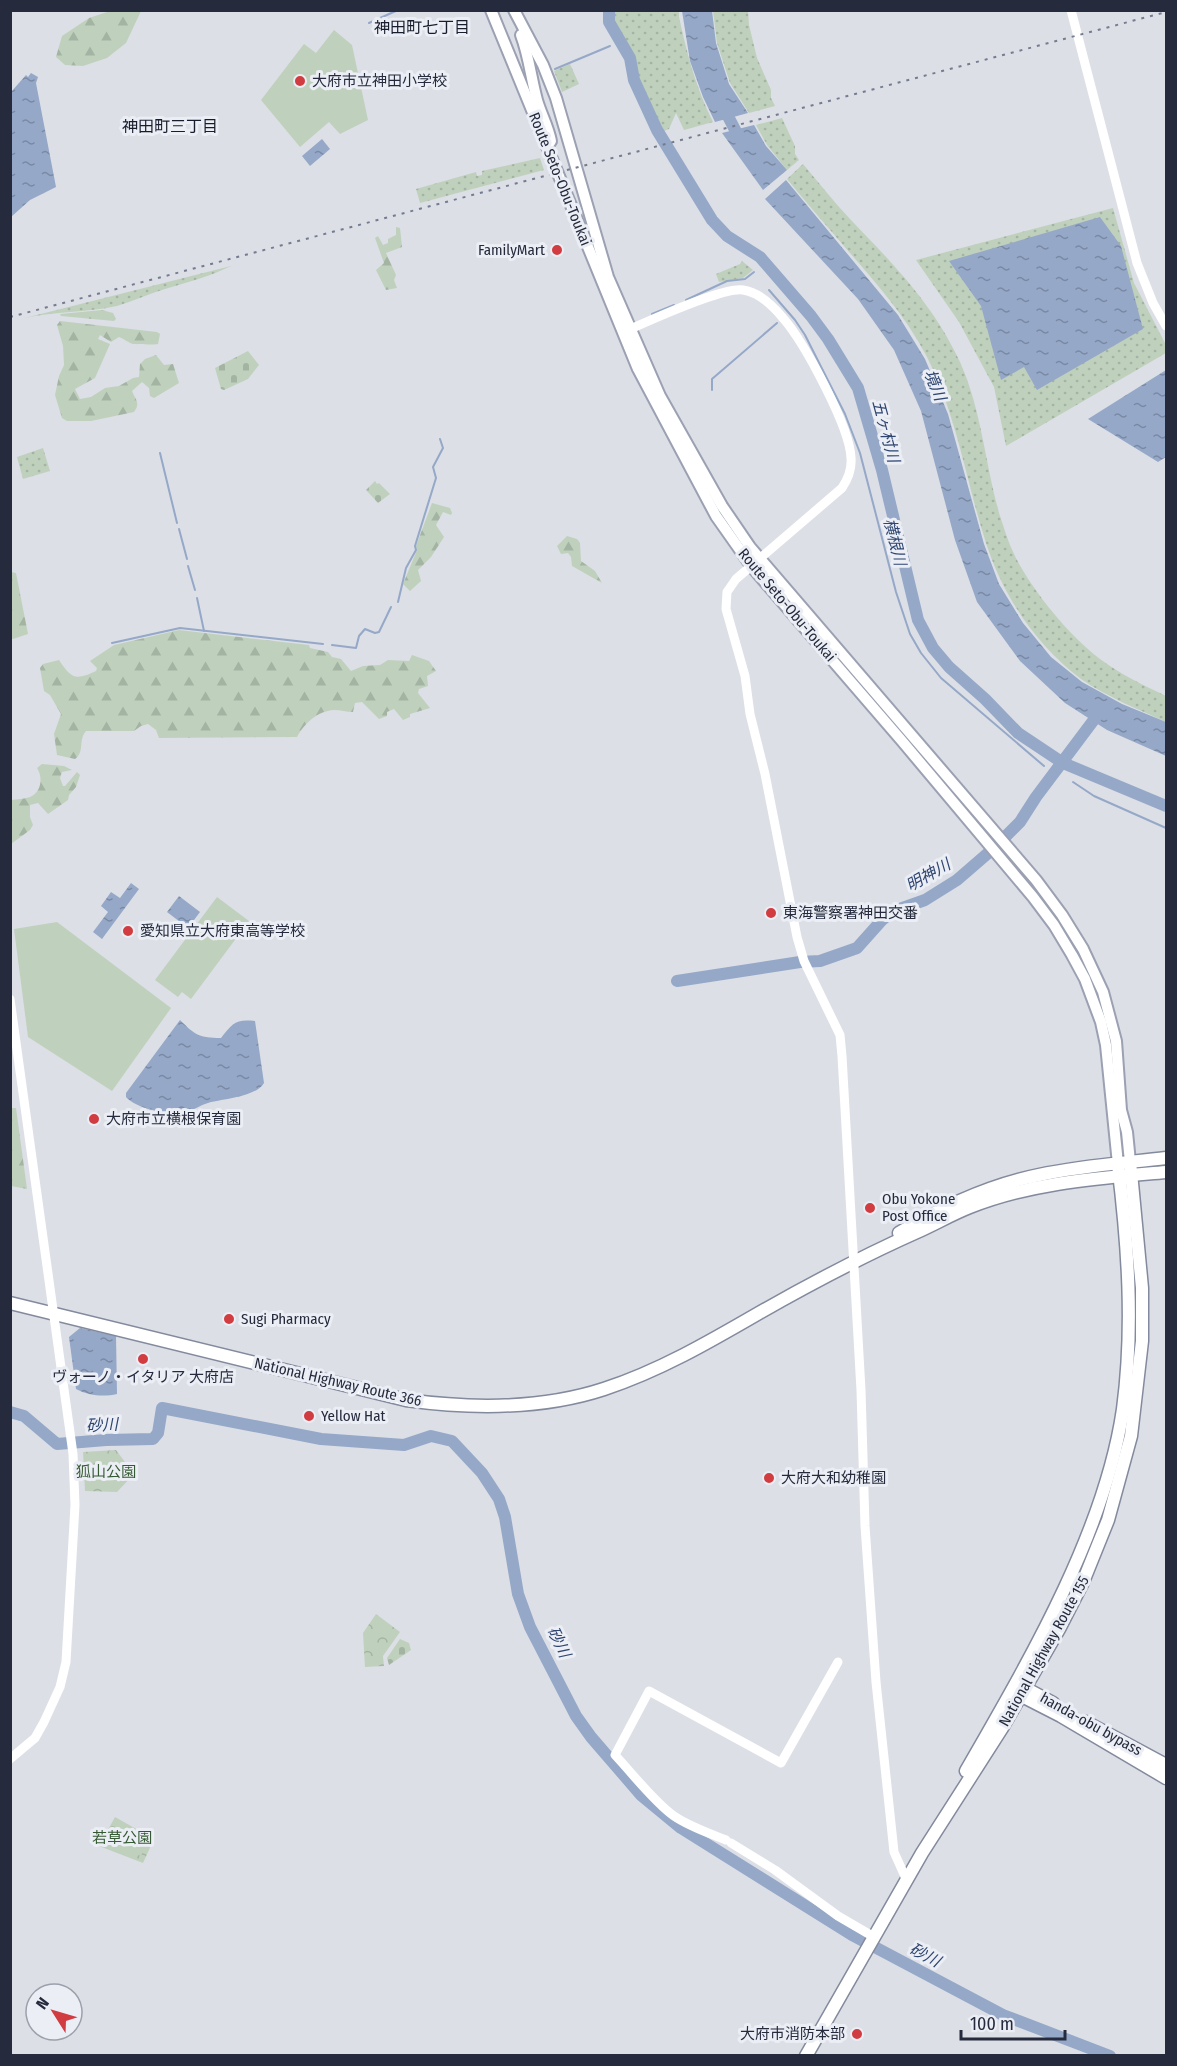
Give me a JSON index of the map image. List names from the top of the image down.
{
  "streets": {
    "highway": ["National Highway Route 366", "National Highway Route 155", "handa-obu bypass"],
    "main road": ["Route Seto-Obu-Toukai"]
  },
  "crossings": [
    ["Route Seto-Obu-Toukai", "National Highway Route 366"],
    ["Route Seto-Obu-Toukai", "National Highway Route 155"],
    ["National Highway Route 366", "National Highway Route 155"],
    ["National Highway Route 155", "handa-obu bypass"]
  ],
  "districts": ["神田町七丁目", "神田町三丁目"],
  "water": [
    "境川",
    "五ヶ村川",
    "横根川",
    "明神川",
    "砂川"
  ],
  "parks": ["狐山公園", "若草公園"],
  "places": [
    "大府市立神田小学校",
    "FamilyMart",
    "東海警察署神田交番",
    "愛知県立大府東高等学校",
    "大府市立横根保育園",
    "Obu Yokone Post Office",
    "Sugi Pharmacy",
    "ヴォーノ・イタリア 大府店",
    "Yellow Hat",
    "大府大和幼稚園",
    "大府市消防本部"
  ],
  "scale_bar": "100 m",
  "north": "top left"
}
